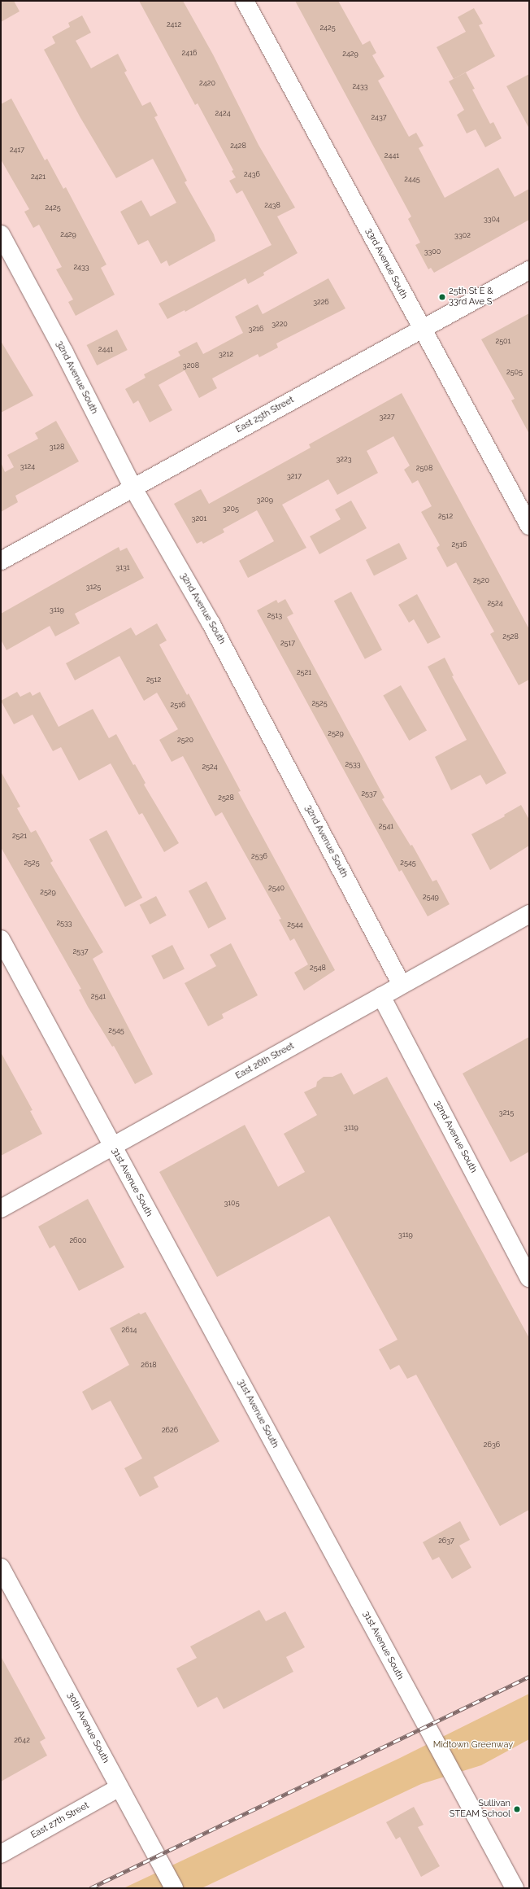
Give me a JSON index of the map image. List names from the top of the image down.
{
  "streets": {
    "street": [
      "33rd Avenue South",
      "32nd Avenue South",
      "East 25th Street",
      "East 26th Street",
      "31st Avenue South",
      "30th Avenue South",
      "East 27th Street"
    ]
  },
  "crossings": [
    ["33rd Avenue South", "East 25th Street"],
    ["32nd Avenue South", "East 25th Street"],
    ["32nd Avenue South", "East 26th Street"],
    ["East 26th Street", "31st Avenue South"],
    ["30th Avenue South", "East 27th Street"]
  ],
  "parks": ["Midtown Greenway"],
  "places": ["25th St E & 33rd Ave S", "Sullivan STEAM School"],
  "house_numbers": [
    "2412",
    "2425",
    "2416",
    "2429",
    "2420",
    "2433",
    "2424",
    "2437",
    "2428",
    "2417",
    "2441",
    "2436",
    "2421",
    "2445",
    "2438",
    "2425",
    "3304",
    "2429",
    "3302",
    "3300",
    "2433",
    "3226",
    "3220",
    "3216",
    "2501",
    "2441",
    "3212",
    "3208",
    "2505",
    "3227",
    "3128",
    "3223",
    "3124",
    "2508",
    "3217",
    "3209",
    "3205",
    "2512",
    "3201",
    "2516",
    "3131",
    "2520",
    "3125",
    "2524",
    "3119",
    "2513",
    "2528",
    "2517",
    "2521",
    "2512",
    "2525",
    "2516",
    "2529",
    "2520",
    "2533",
    "2524",
    "2537",
    "2528",
    "2541",
    "2521",
    "2536",
    "2525",
    "2545",
    "2540",
    "2529",
    "2549",
    "2533",
    "2544",
    "2537",
    "2548",
    "2541",
    "2545",
    "3215",
    "3119",
    "3105",
    "3119",
    "2600",
    "2614",
    "2618",
    "2626",
    "2636",
    "2637",
    "2642"
  ]
}
